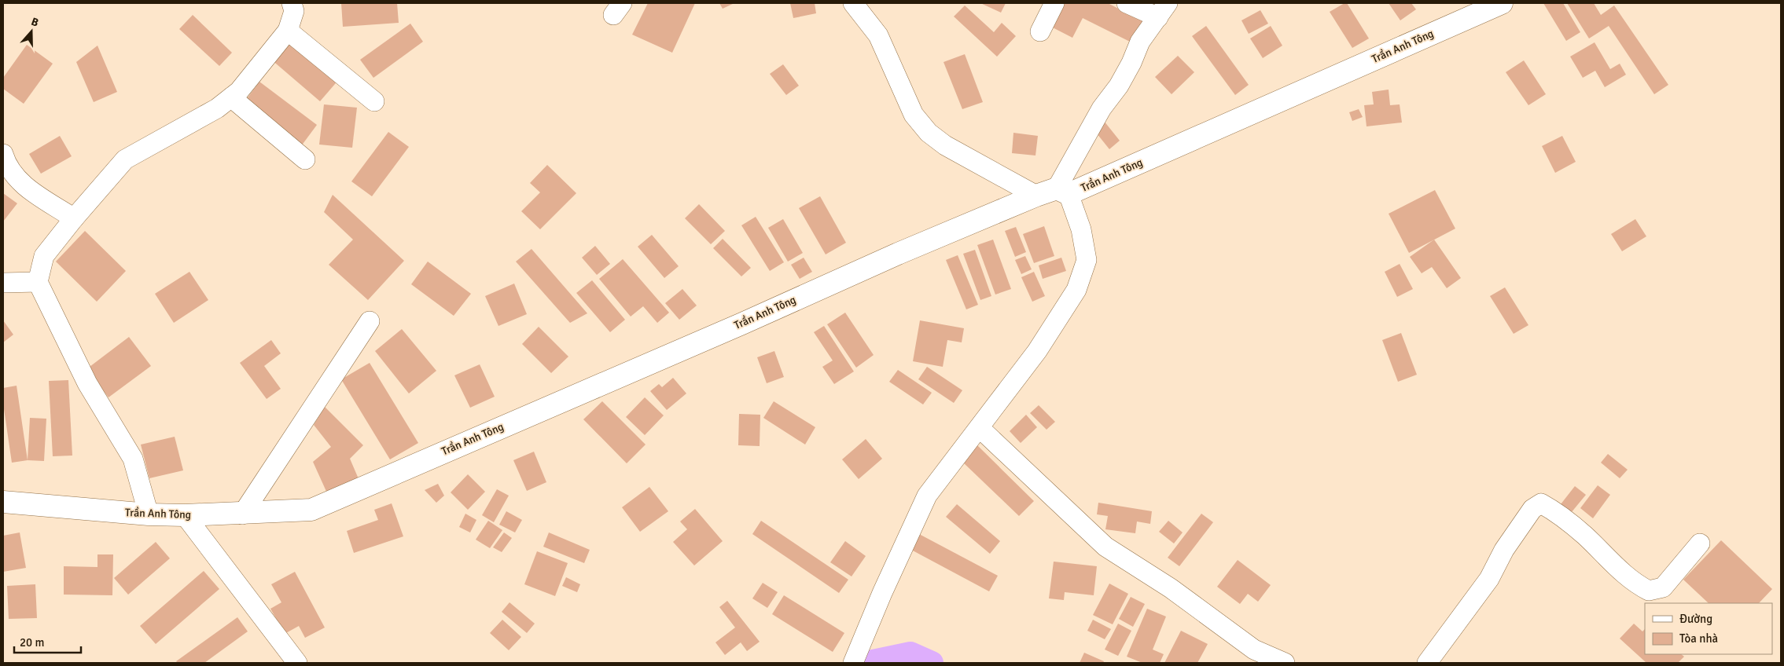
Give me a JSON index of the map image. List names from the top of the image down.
{
  "streets": {
    "street": ["Trần Anh Tông"]
  },
  "legend": ["Đường", "Tòa nhà"],
  "scale_bar": "20 m",
  "north": "top"
}
